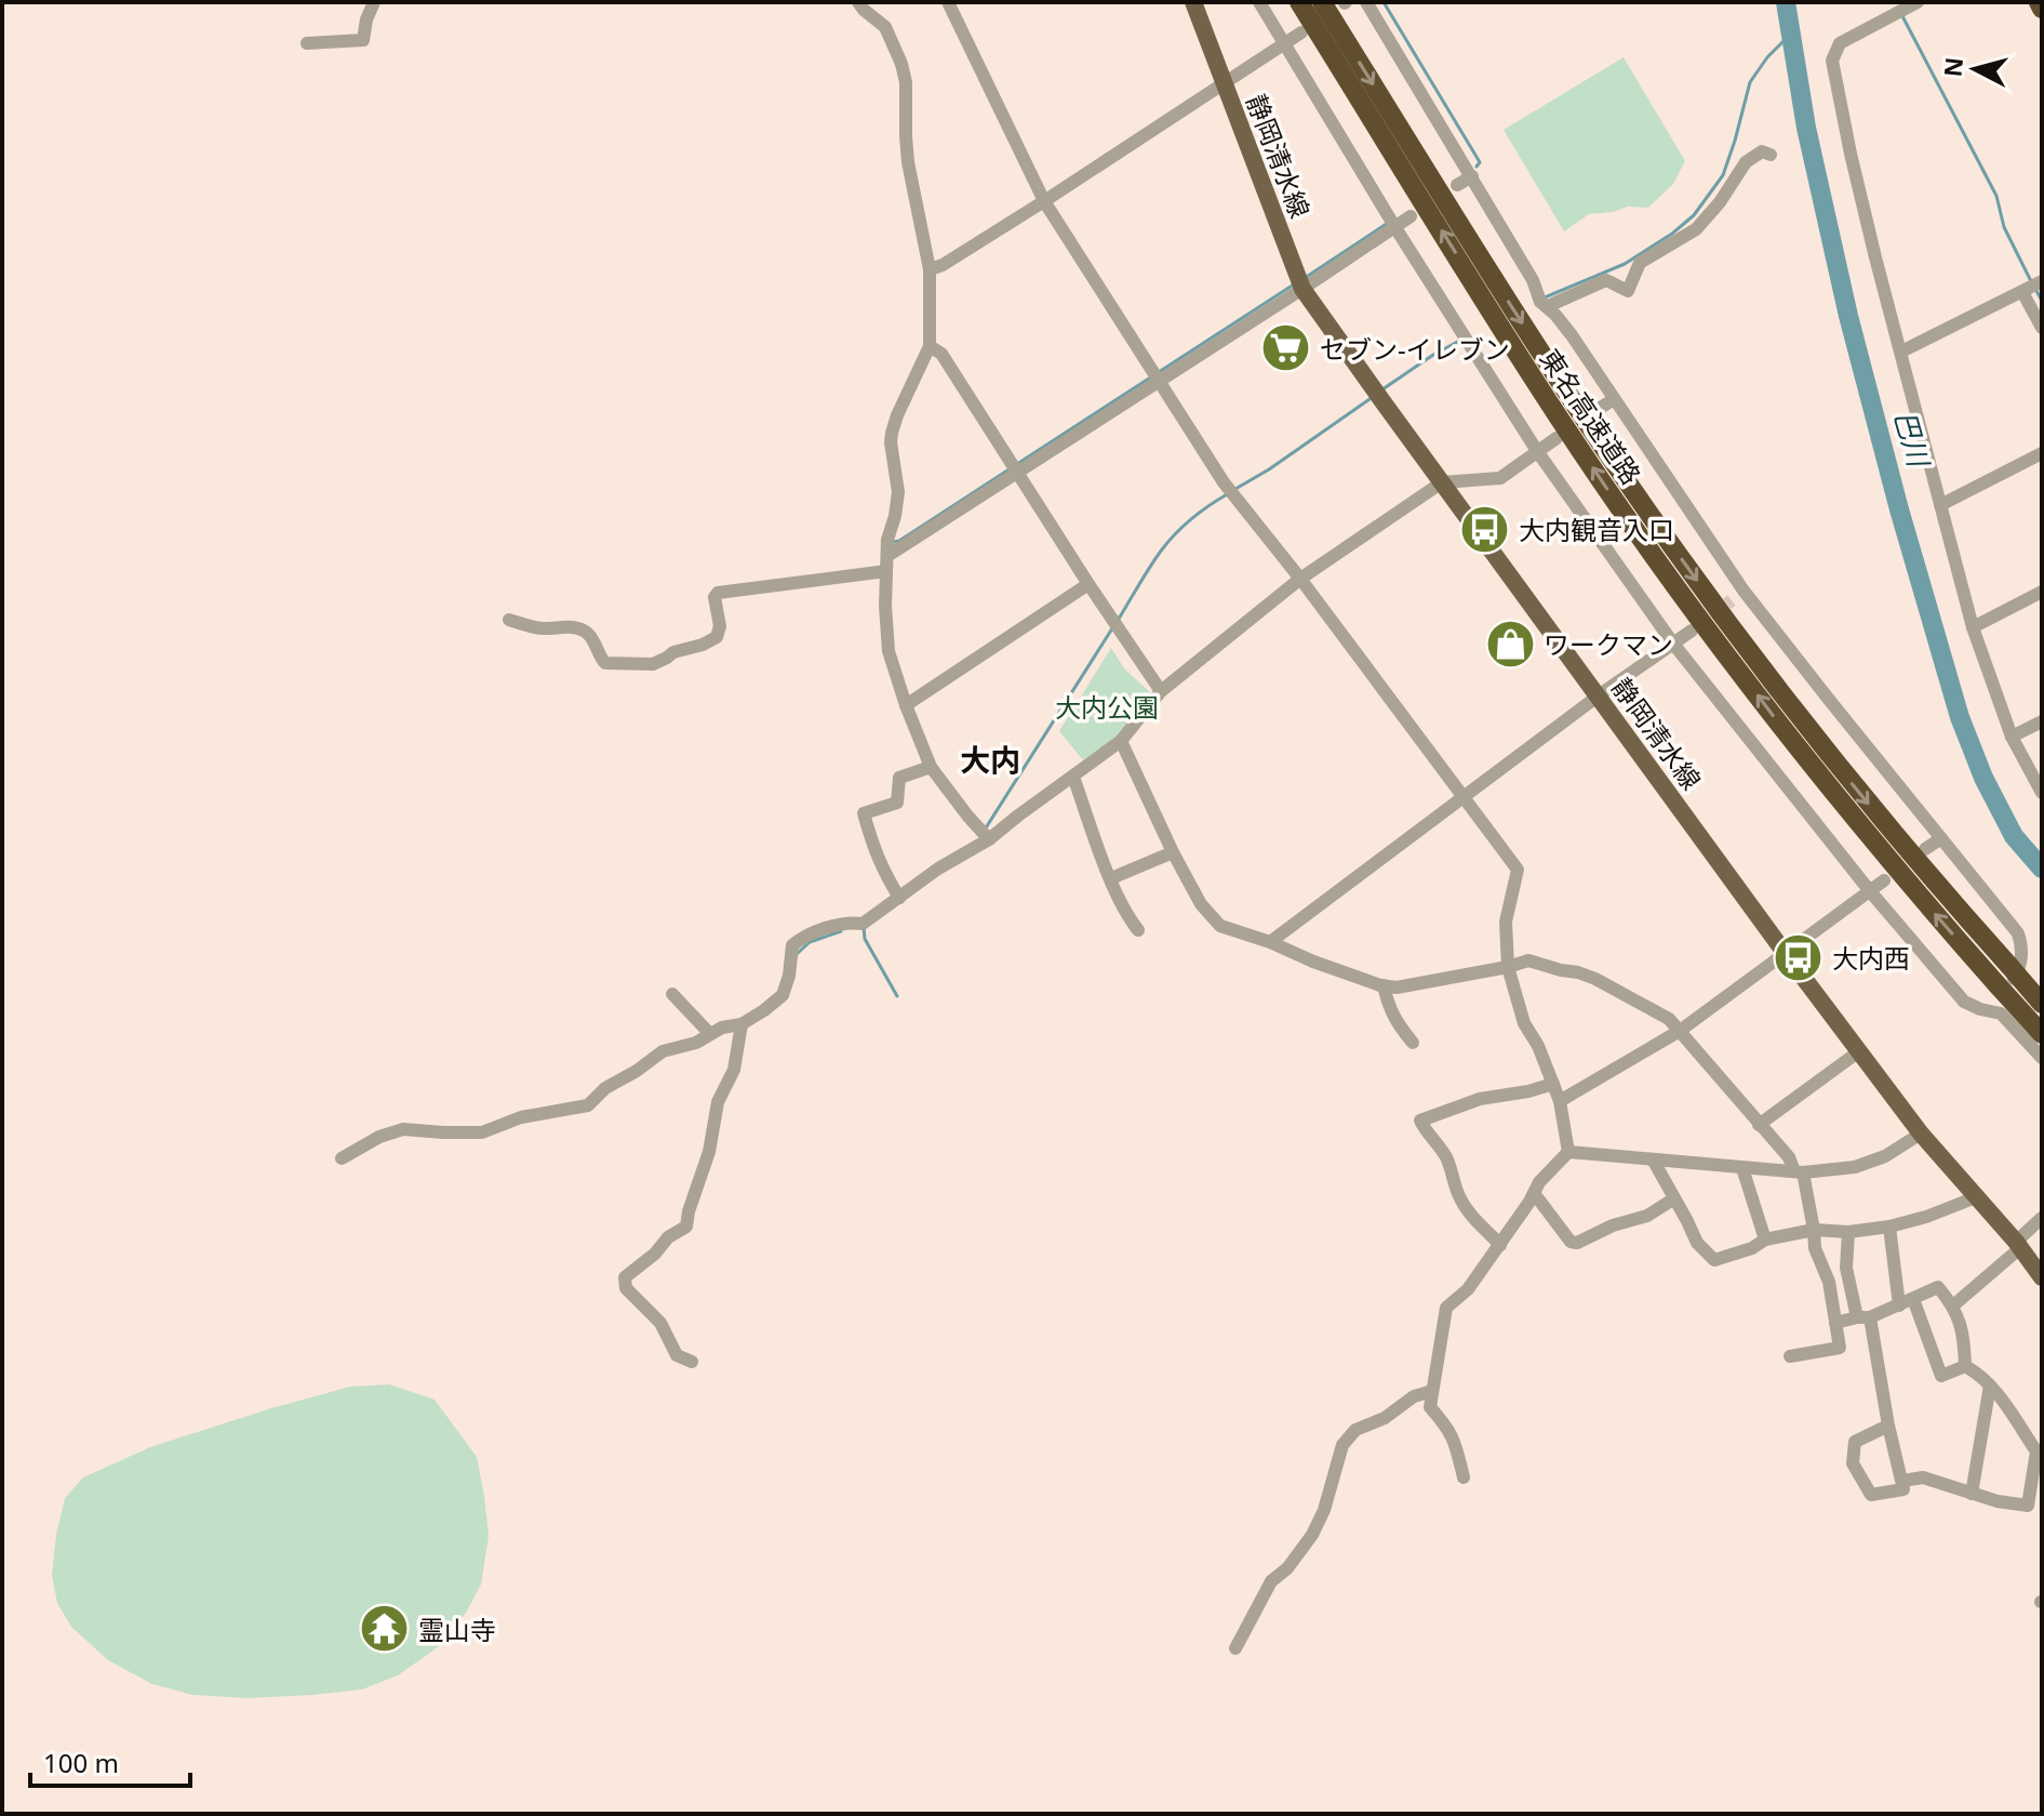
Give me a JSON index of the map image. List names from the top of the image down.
{
  "streets": {
    "highway": ["東名高速道路"],
    "main road": ["静岡清水線"]
  },
  "districts": ["大内"],
  "water": ["巴川"],
  "parks": ["大内公園"],
  "places": {
    "supermarket": ["セブン-イレブン"],
    "bus stop": ["大内観音入口", "大内西"],
    "shop": ["ワークマン"],
    "temple": ["霊山寺"]
  },
  "scale_bar": "100 m",
  "north": "left"
}
